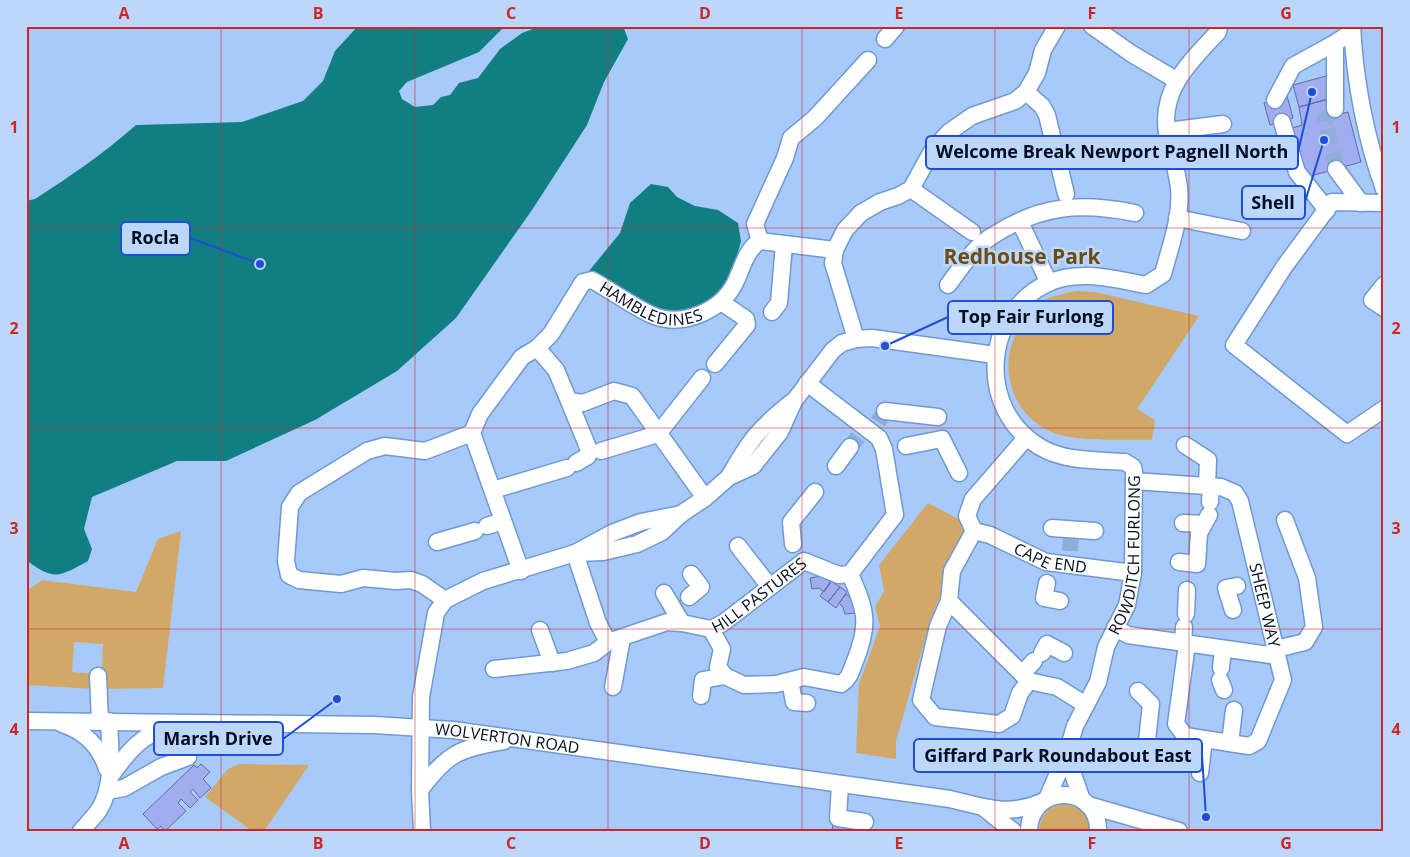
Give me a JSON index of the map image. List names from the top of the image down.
{
  "streets": {
    "street": [
      "HAMBLEDINES",
      "ROWDITCH FURLONG",
      "CAPE END",
      "HILL PASTURES",
      "SHEEP WAY",
      "WOLVERTON ROAD"
    ]
  },
  "crossings": [
    ["ROWDITCH FURLONG", "CAPE END"],
    ["ROWDITCH FURLONG", "SHEEP WAY"],
    ["ROWDITCH FURLONG", "WOLVERTON ROAD"]
  ],
  "districts": ["Redhouse Park"],
  "places": [
    "Welcome Break Newport Pagnell North",
    "Shell",
    "Rocla",
    "Top Fair Furlong",
    "Marsh Drive",
    "Giffard Park Roundabout East"
  ],
  "grid": {
    "columns": [
      "A",
      "B",
      "C",
      "D",
      "E",
      "F",
      "G"
    ],
    "rows": [
      "1",
      "2",
      "3",
      "4"
    ]
  }
}
